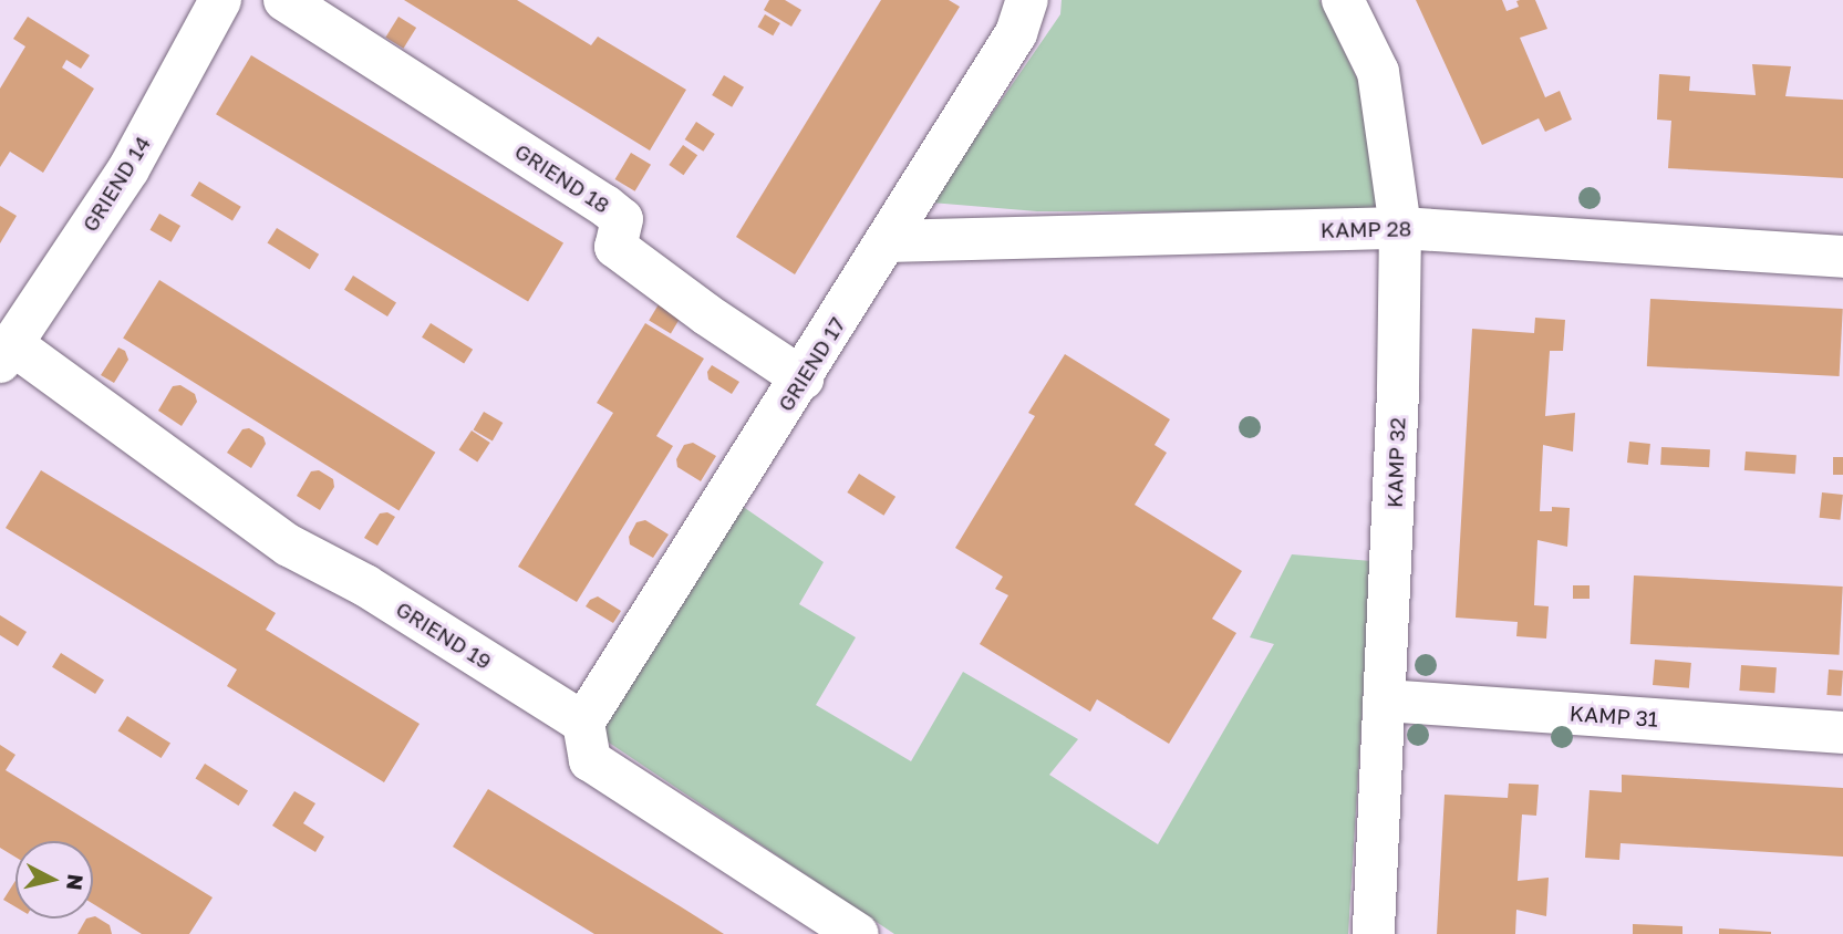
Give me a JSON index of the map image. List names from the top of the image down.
{
  "streets": {
    "street": [
      "GRIEND 18",
      "GRIEND 14",
      "KAMP 28",
      "GRIEND 17",
      "KAMP 32",
      "GRIEND 19",
      "KAMP 31"
    ]
  },
  "crossings": [
    ["GRIEND 18", "GRIEND 17"],
    ["GRIEND 14", "GRIEND 19"],
    ["KAMP 28", "GRIEND 17"],
    ["KAMP 28", "KAMP 32"],
    ["GRIEND 17", "GRIEND 19"],
    ["KAMP 32", "KAMP 31"]
  ],
  "north": "right"
}
